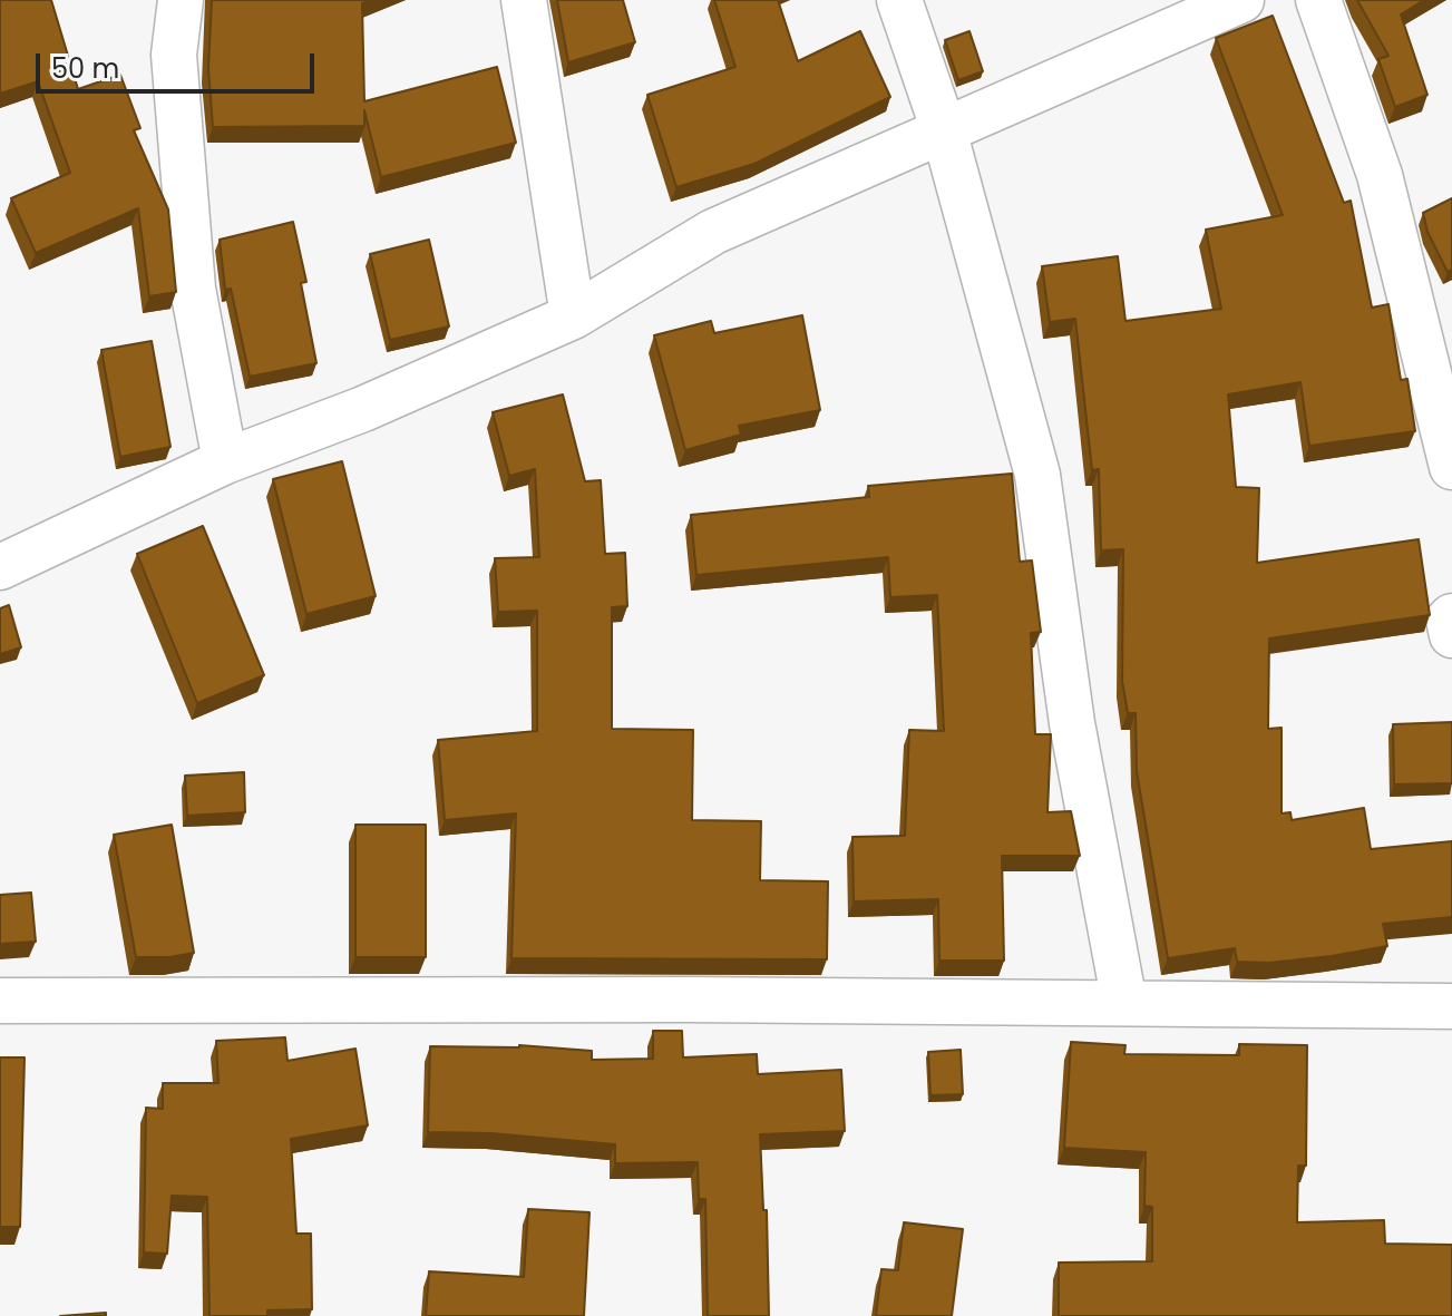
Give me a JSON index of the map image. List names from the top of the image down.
{
  "scale_bar": "50 m"
}
